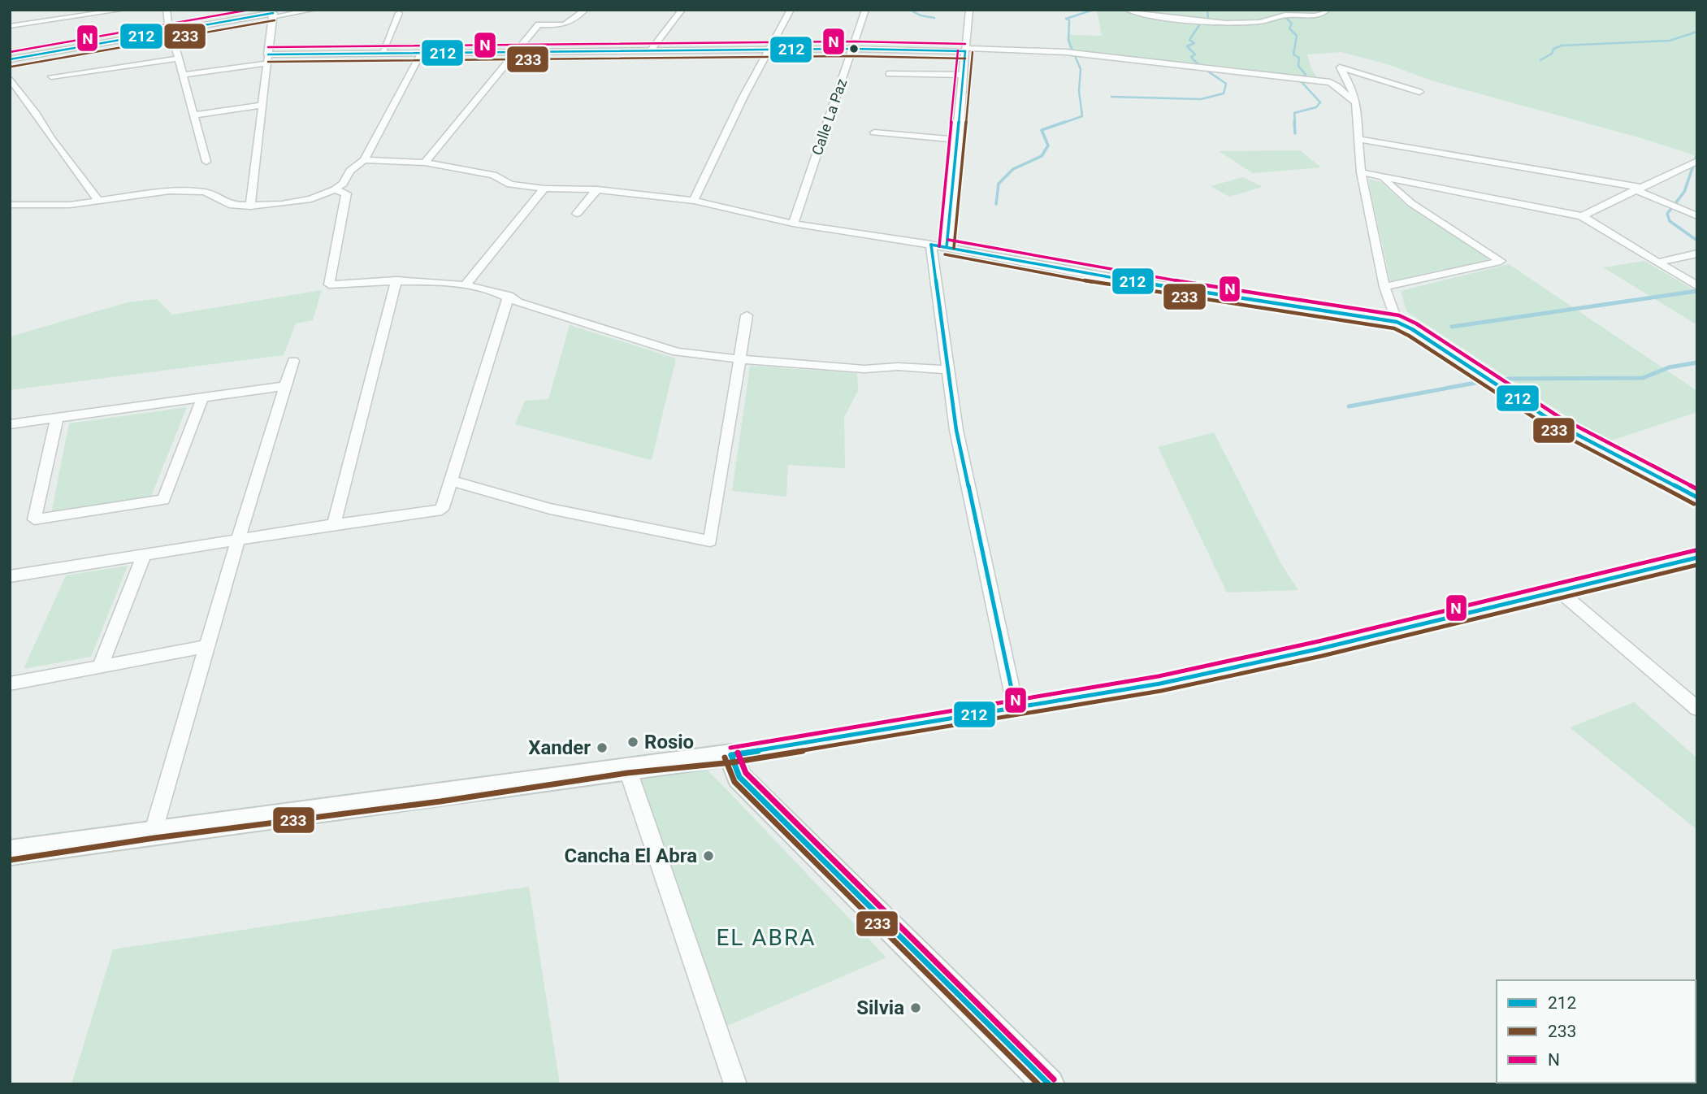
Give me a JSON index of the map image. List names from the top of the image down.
{
  "streets": {
    "street": ["Calle La Paz"]
  },
  "districts": ["EL ABRA"],
  "places": [
    "Rosio",
    "Xander",
    "Cancha El Abra",
    "Silvia"
  ],
  "lines": ["transit line N", "transit line 212", "transit line 233"],
  "legend": ["212", "233", "N"]
}
